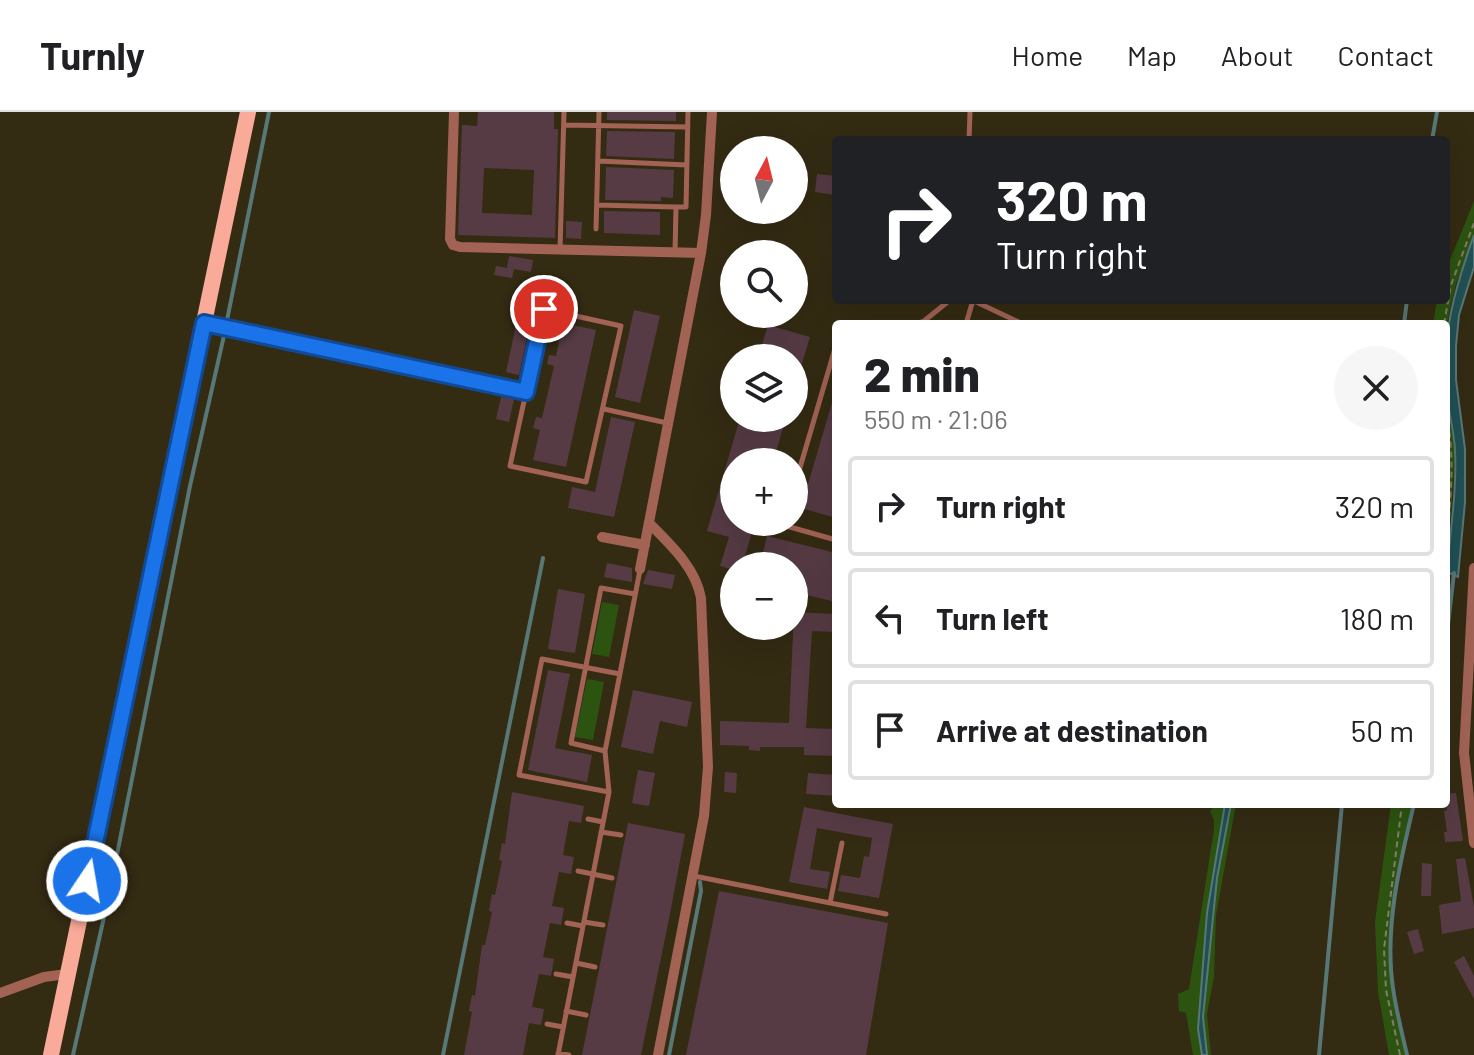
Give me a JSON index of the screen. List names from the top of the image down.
{
  "north": "top",
  "page": {
    "header": "Turnly",
    "nav": [
      "Home",
      "Map",
      "About",
      "Contact"
    ],
    "map_buttons": ["+", "−"],
    "turn": ["320 m", "Turn right"],
    "heading": ["2 min", "550 m · 21:06"],
    "list": [
      {
        "name": "Turn right",
        "value": "320 m"
      },
      {
        "name": "Turn left",
        "value": "180 m"
      },
      {
        "name": "Arrive at destination",
        "value": "50 m"
      }
    ]
  }
}
